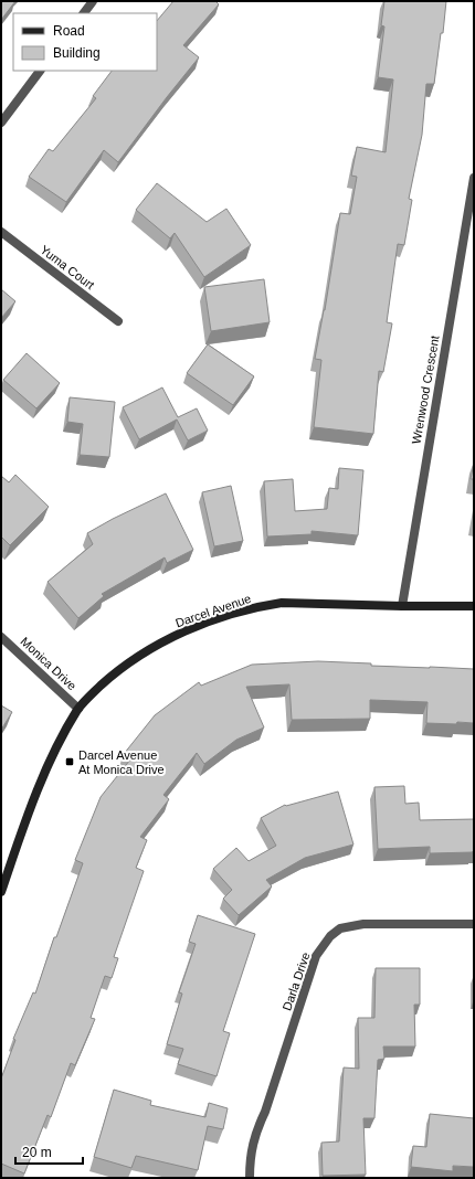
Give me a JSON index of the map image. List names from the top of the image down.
{
  "streets": {
    "street": [
      "Yuma Court",
      "Wrenwood Crescent",
      "Darcel Avenue",
      "Monica Drive",
      "Darla Drive"
    ]
  },
  "crossings": [
    ["Wrenwood Crescent", "Darcel Avenue"],
    ["Darcel Avenue", "Monica Drive"]
  ],
  "places": {
    "transit": ["Darcel Avenue At Monica Drive"]
  },
  "legend": ["Road", "Building"],
  "scale_bar": "20 m"
}
